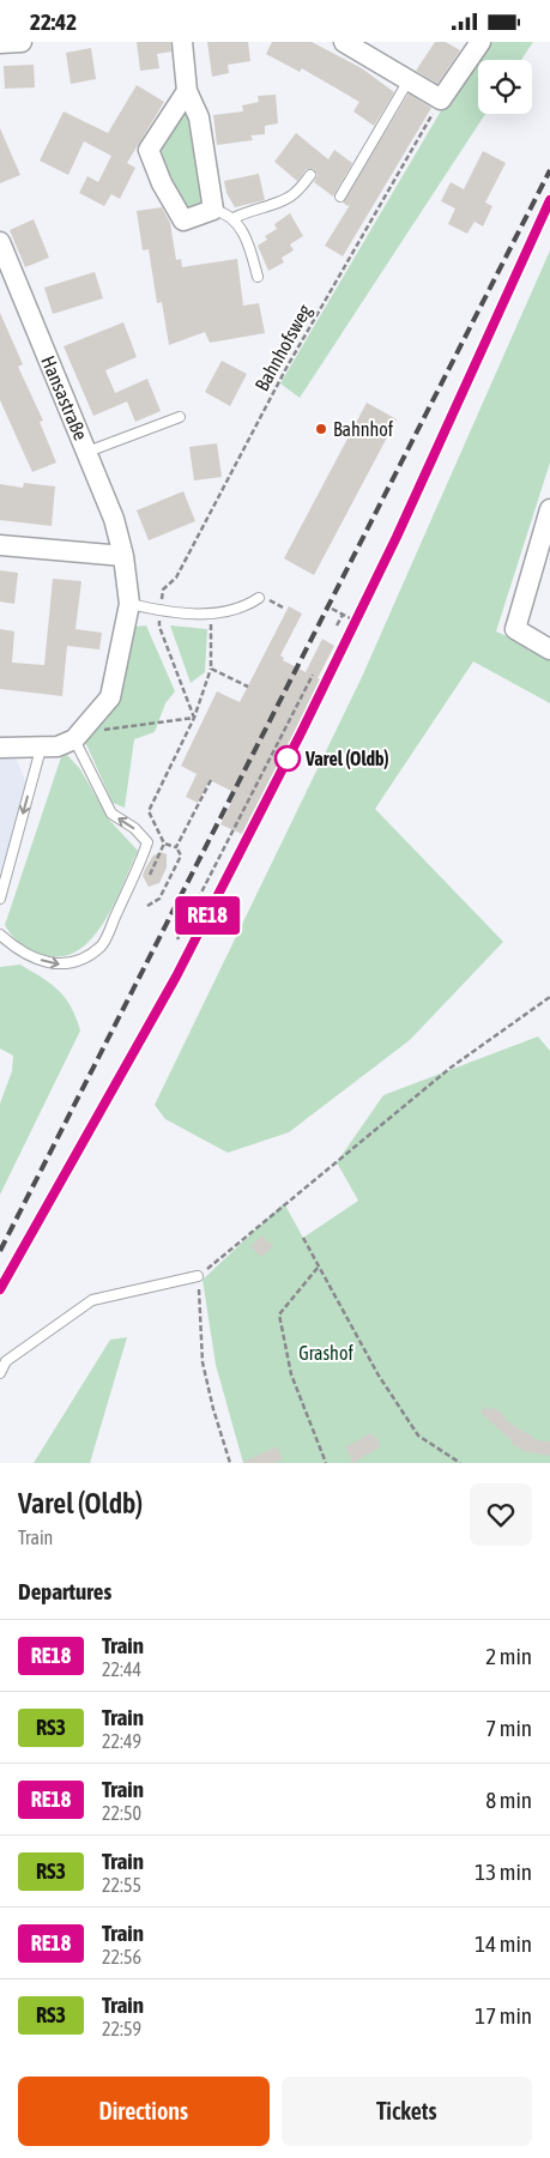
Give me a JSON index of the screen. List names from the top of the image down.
{
  "streets": {
    "street": ["Hansastraße"],
    "path": ["Bahnhofsweg"]
  },
  "parks": ["Grashof"],
  "places": ["Bahnhof", "Varel (Oldb)"],
  "page": {
    "status": "22:42",
    "on_map": "RE18",
    "heading": [
      ["Varel (Oldb)", "Train"],
      "Departures"
    ],
    "list": [
      {
        "mark": "RE18",
        "name": "Train",
        "note": "22:44",
        "value": "2 min"
      },
      {
        "mark": "RS3",
        "name": "Train",
        "note": "22:49",
        "value": "7 min"
      },
      {
        "mark": "RE18",
        "name": "Train",
        "note": "22:50",
        "value": "8 min"
      },
      {
        "mark": "RS3",
        "name": "Train",
        "note": "22:55",
        "value": "13 min"
      },
      {
        "mark": "RE18",
        "name": "Train",
        "note": "22:56",
        "value": "14 min"
      },
      {
        "mark": "RS3",
        "name": "Train",
        "note": "22:59",
        "value": "17 min"
      }
    ],
    "buttons": ["Directions", "Tickets"]
  }
}
